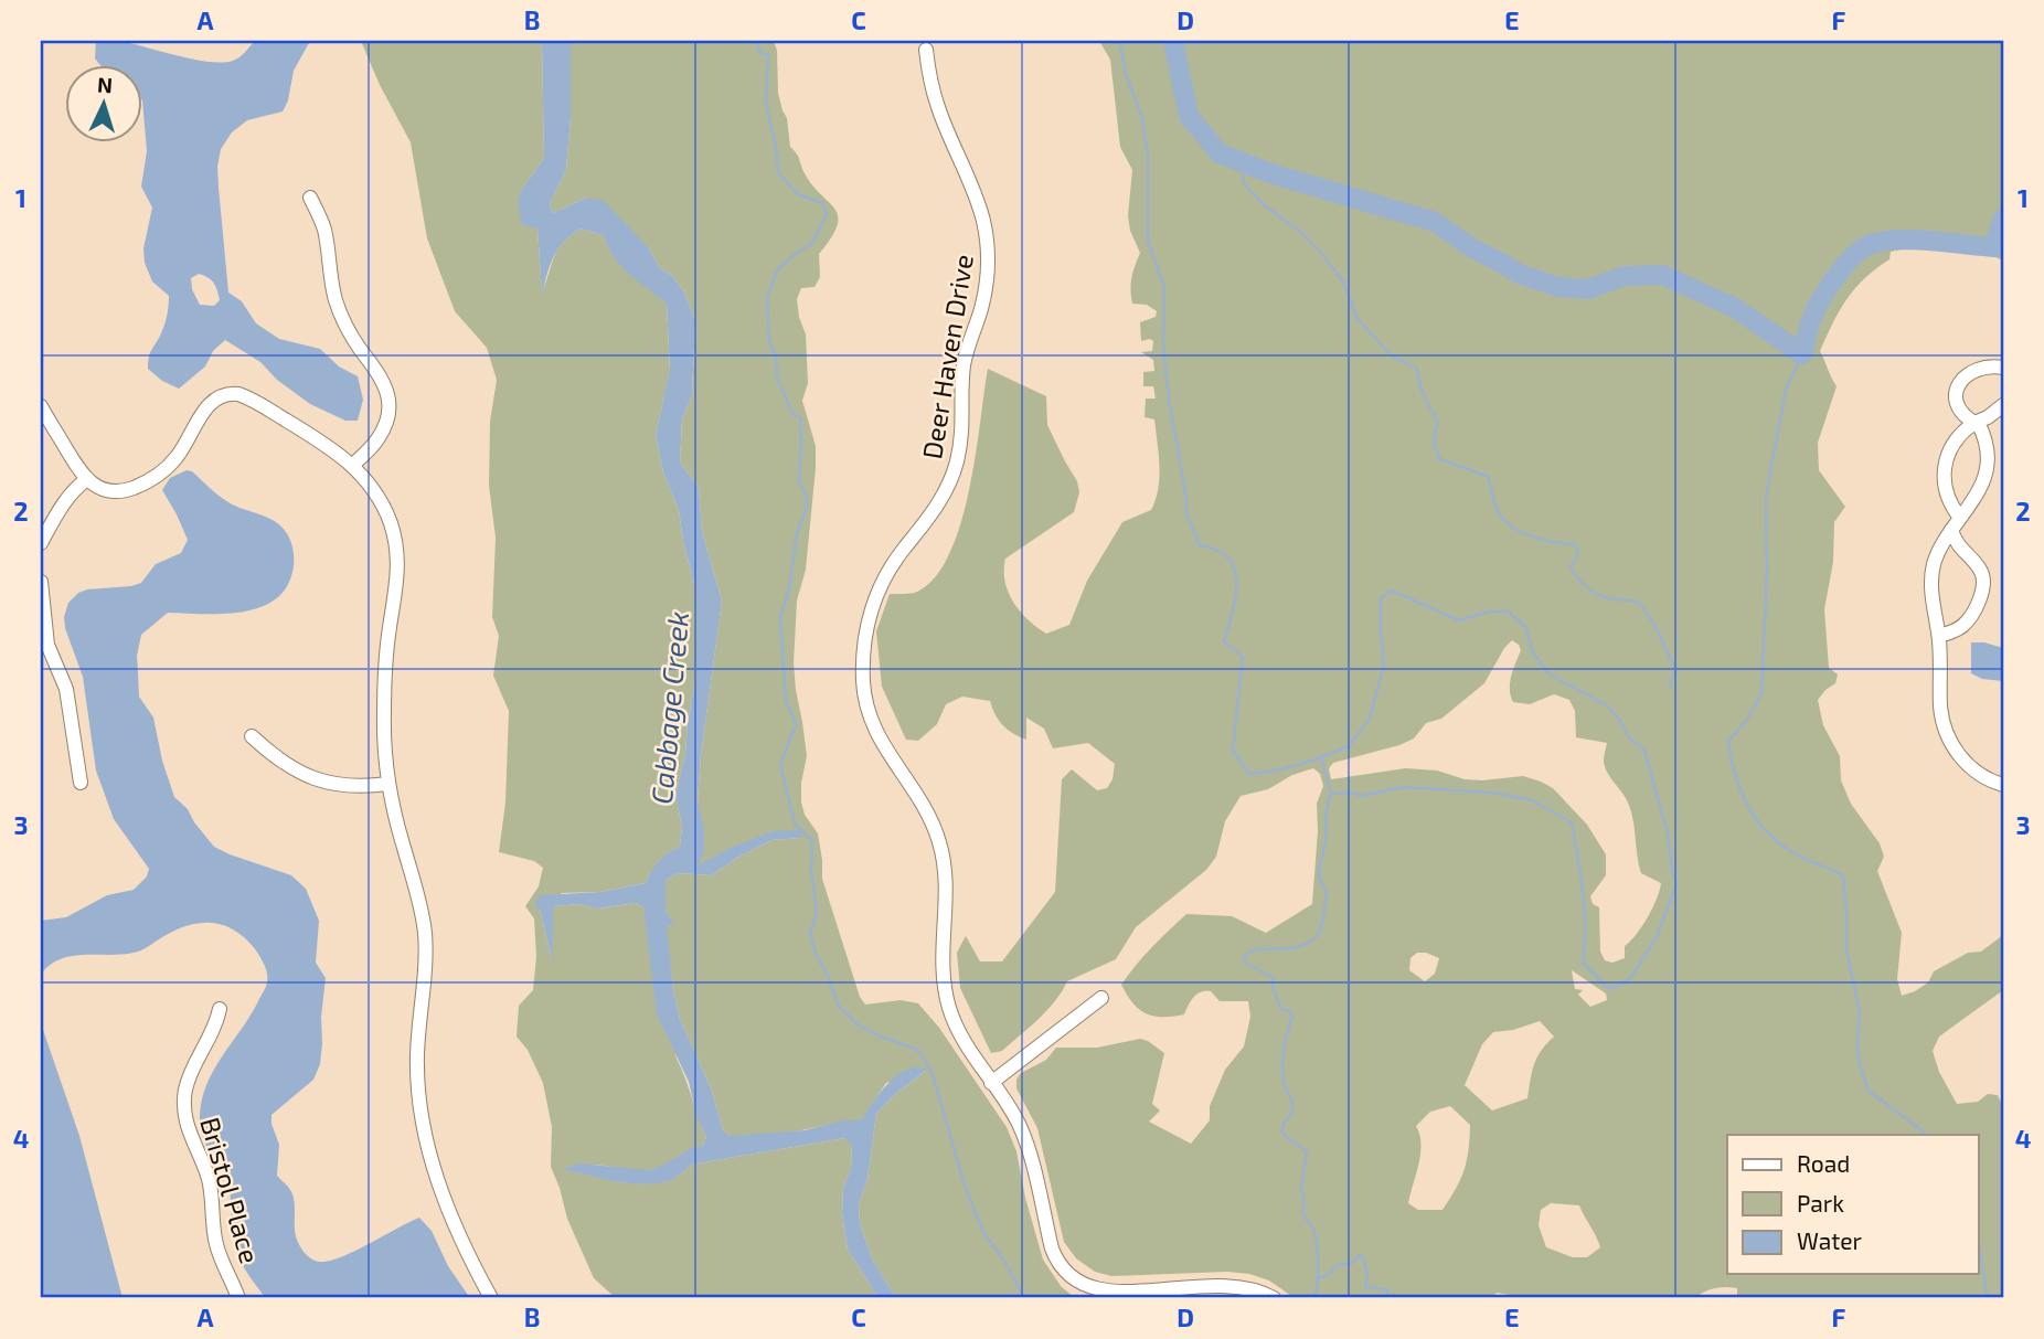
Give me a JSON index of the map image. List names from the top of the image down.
{
  "streets": {
    "street": ["Deer Haven Drive", "Bristol Place"]
  },
  "water": ["Cabbage Creek"],
  "legend": ["Road", "Park", "Water"],
  "north": "top",
  "grid": {
    "columns": [
      "A",
      "B",
      "C",
      "D",
      "E",
      "F"
    ],
    "rows": [
      "1",
      "2",
      "3",
      "4"
    ]
  }
}
